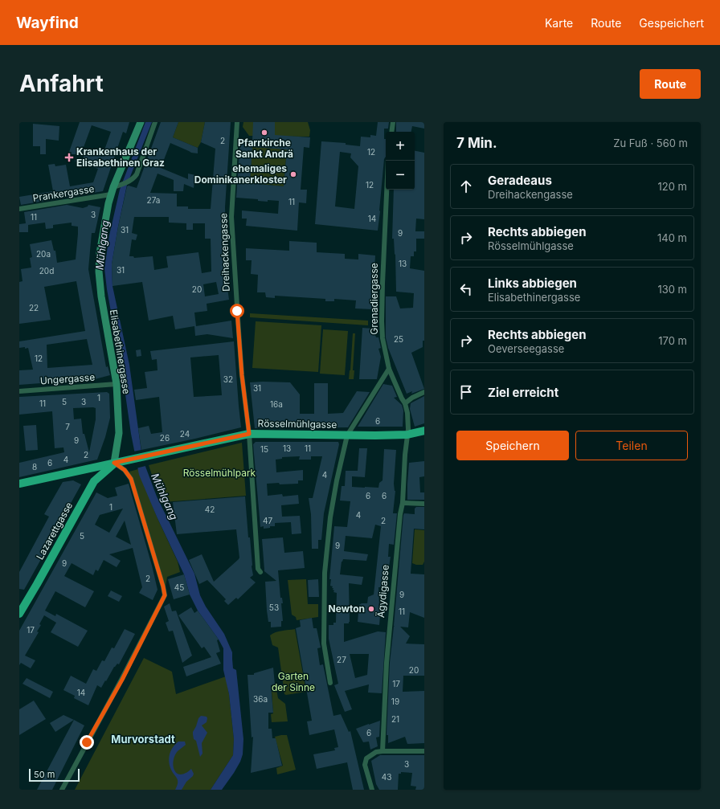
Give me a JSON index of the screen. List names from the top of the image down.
{
  "streets": {
    "main road": ["Elisabethinergasse", "Rösselmühlgasse", "Lazarettgasse"],
    "street": [
      "Prankergasse",
      "Dreihackengasse",
      "Grenadiergasse",
      "Ungergasse",
      "Ägydigasse"
    ]
  },
  "crossings": [
    ["Prankergasse", "Elisabethinergasse"],
    ["Dreihackengasse", "Rösselmühlgasse"],
    ["Grenadiergasse", "Rösselmühlgasse"],
    ["Grenadiergasse", "Ägydigasse"],
    ["Elisabethinergasse", "Ungergasse"],
    ["Elisabethinergasse", "Rösselmühlgasse"],
    ["Elisabethinergasse", "Lazarettgasse"],
    ["Rösselmühlgasse", "Lazarettgasse"],
    ["Rösselmühlgasse", "Ägydigasse"]
  ],
  "districts": ["Murvorstadt"],
  "water": ["Mühlgang"],
  "parks": ["Rösselmühlpark", "Garten der Sinne"],
  "places": {
    "other": ["Pfarrkirche Sankt Andrä", "ehemaliges Dominikanerkloster", "Newton"],
    "health": ["Krankenhaus der Elisabethinen Graz"]
  },
  "house_numbers": [
    "2",
    "12",
    "12",
    "27a",
    "11",
    "3",
    "11",
    "14",
    "31",
    "9",
    "20a",
    "13",
    "31",
    "20d",
    "20",
    "22",
    "25",
    "12",
    "32",
    "31",
    "1",
    "5",
    "3",
    "11",
    "16a",
    "6",
    "7",
    "24",
    "26",
    "9",
    "13",
    "11",
    "15",
    "2",
    "4",
    "6",
    "8",
    "4",
    "6",
    "6",
    "1",
    "42",
    "4",
    "47",
    "2",
    "5",
    "9",
    "9",
    "2",
    "45",
    "9",
    "53",
    "11",
    "17",
    "27",
    "20",
    "17",
    "14",
    "36a",
    "19",
    "21",
    "6",
    "3",
    "43"
  ],
  "scale_bar": "50 m",
  "page": {
    "header": "Wayfind",
    "nav": ["Karte", "Route", "Gespeichert"],
    "buttons": [
      "Route",
      ["Speichern", "Teilen"]
    ],
    "title": "Anfahrt",
    "heading": ["7 Min.", "Zu Fuß · 560 m"],
    "map_buttons": ["+", "−"],
    "list": [
      ["Geradeaus", "Dreihackengasse", "120 m"],
      ["Rechts abbiegen", "Rösselmühlgasse", "140 m"],
      ["Links abbiegen", "Elisabethinergasse", "130 m"],
      ["Rechts abbiegen", "Oeverseegasse", "170 m"],
      "Ziel erreicht"
    ],
    "scale": "50 m"
  }
}
